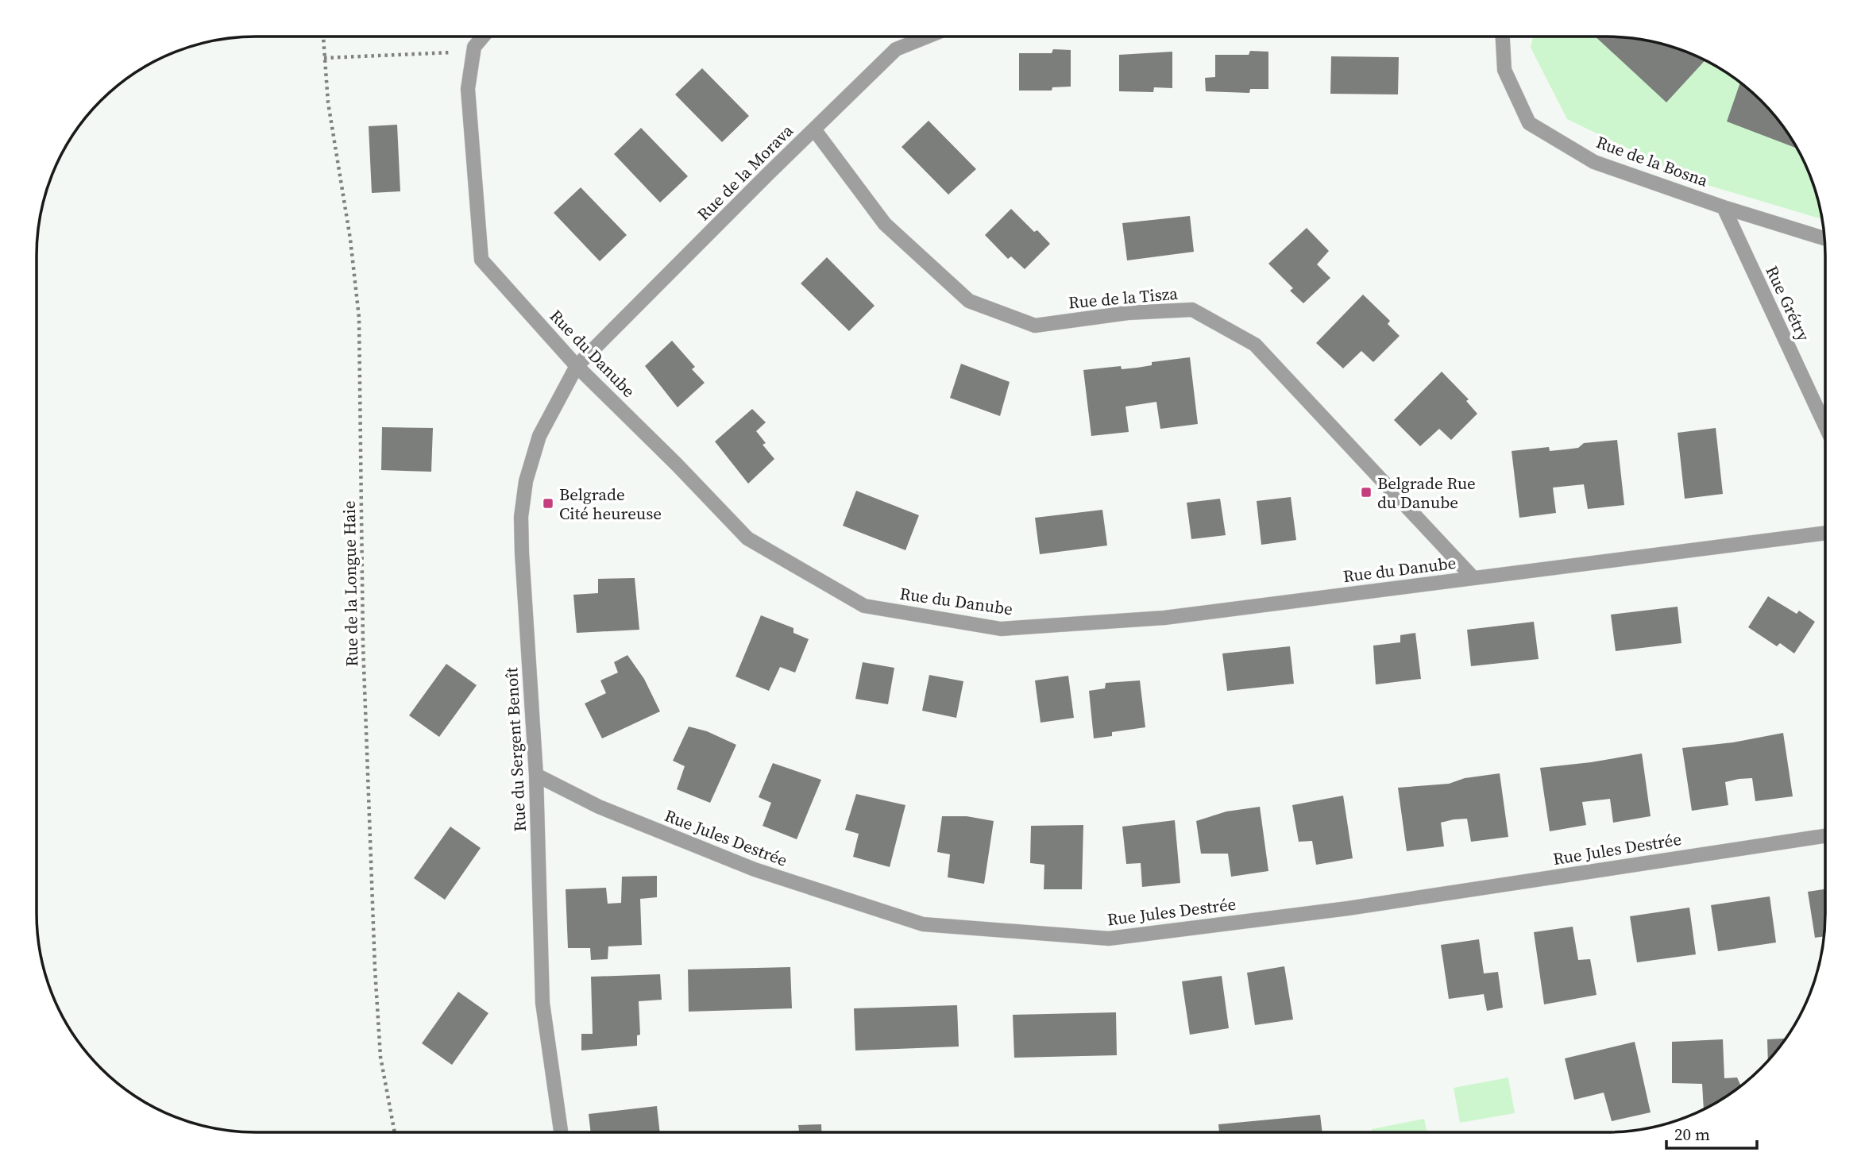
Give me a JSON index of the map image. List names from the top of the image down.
{
  "streets": {
    "street": [
      "Rue de la Bosna",
      "Rue de la Morava",
      "Rue de la Tisza",
      "Rue Grétry",
      "Rue du Danube",
      "Rue du Sergent Benoît",
      "Rue Jules Destrée"
    ],
    "path": ["Rue de la Longue Haie"]
  },
  "crossings": [
    ["Rue de la Bosna", "Rue Grétry"],
    ["Rue de la Morava", "Rue de la Tisza"],
    ["Rue de la Morava", "Rue du Danube"],
    ["Rue de la Morava", "Rue du Sergent Benoît"],
    ["Rue de la Tisza", "Rue du Danube"],
    ["Rue du Danube", "Rue du Sergent Benoît"],
    ["Rue du Sergent Benoît", "Rue Jules Destrée"]
  ],
  "places": {
    "transit": ["Belgrade Rue du Danube", "Belgrade Cité heureuse"]
  },
  "scale_bar": "20 m"
}
